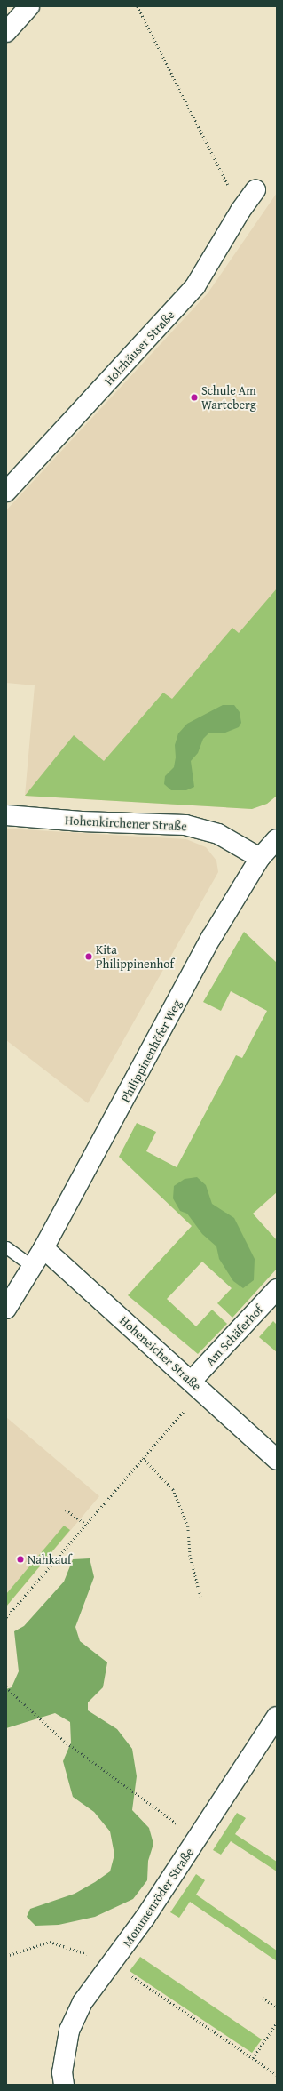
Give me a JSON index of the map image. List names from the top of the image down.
{
  "streets": {
    "street": [
      "Holzhäuser Straße",
      "Hohenkirchener Straße",
      "Philippinenhöfer Weg",
      "Am Schäferhof",
      "Hoheneicher Straße",
      "Mommenröder Straße"
    ]
  },
  "crossings": [
    ["Hohenkirchener Straße", "Philippinenhöfer Weg"],
    ["Philippinenhöfer Weg", "Hoheneicher Straße"],
    ["Am Schäferhof", "Hoheneicher Straße"]
  ],
  "places": ["Schule Am Warteberg", "Kita Philippinenhof", "Nahkauf"]
}
